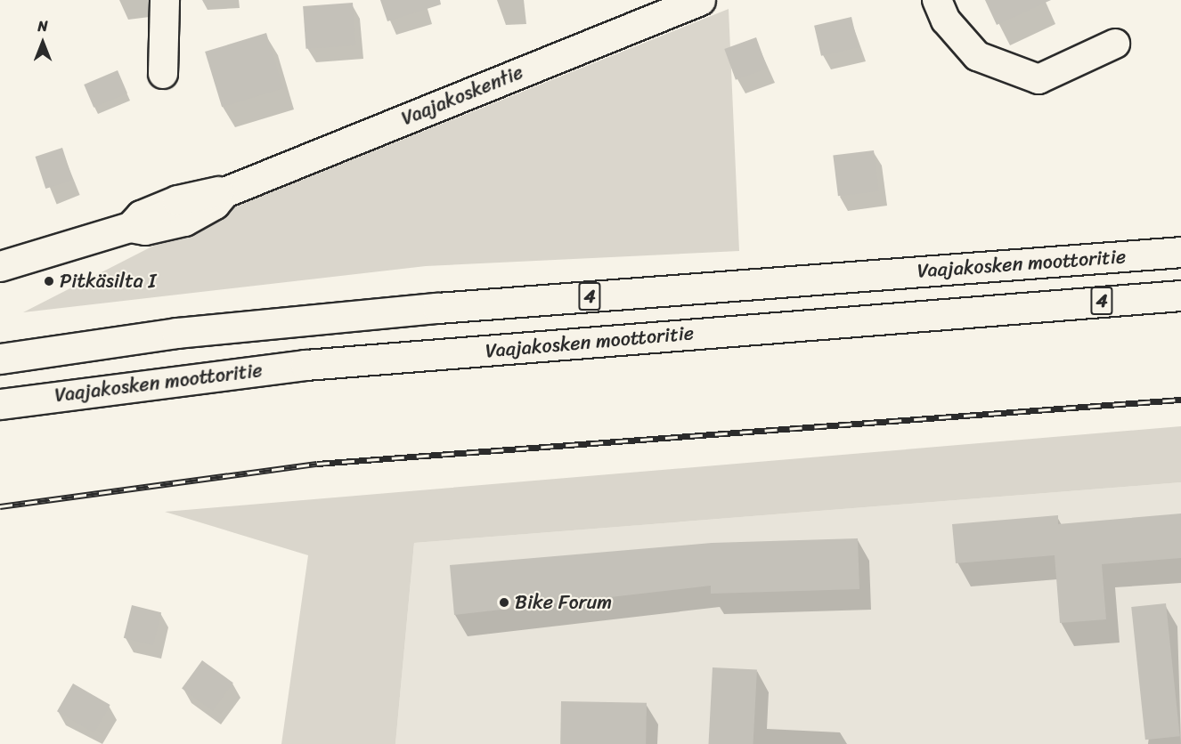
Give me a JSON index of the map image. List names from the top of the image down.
{
  "streets": {
    "main road": ["Vaajakoskentie", "Vaajakosken moottoritie", "4"]
  },
  "places": ["Pitkäsilta I", "Bike Forum"],
  "north": "top"
}
